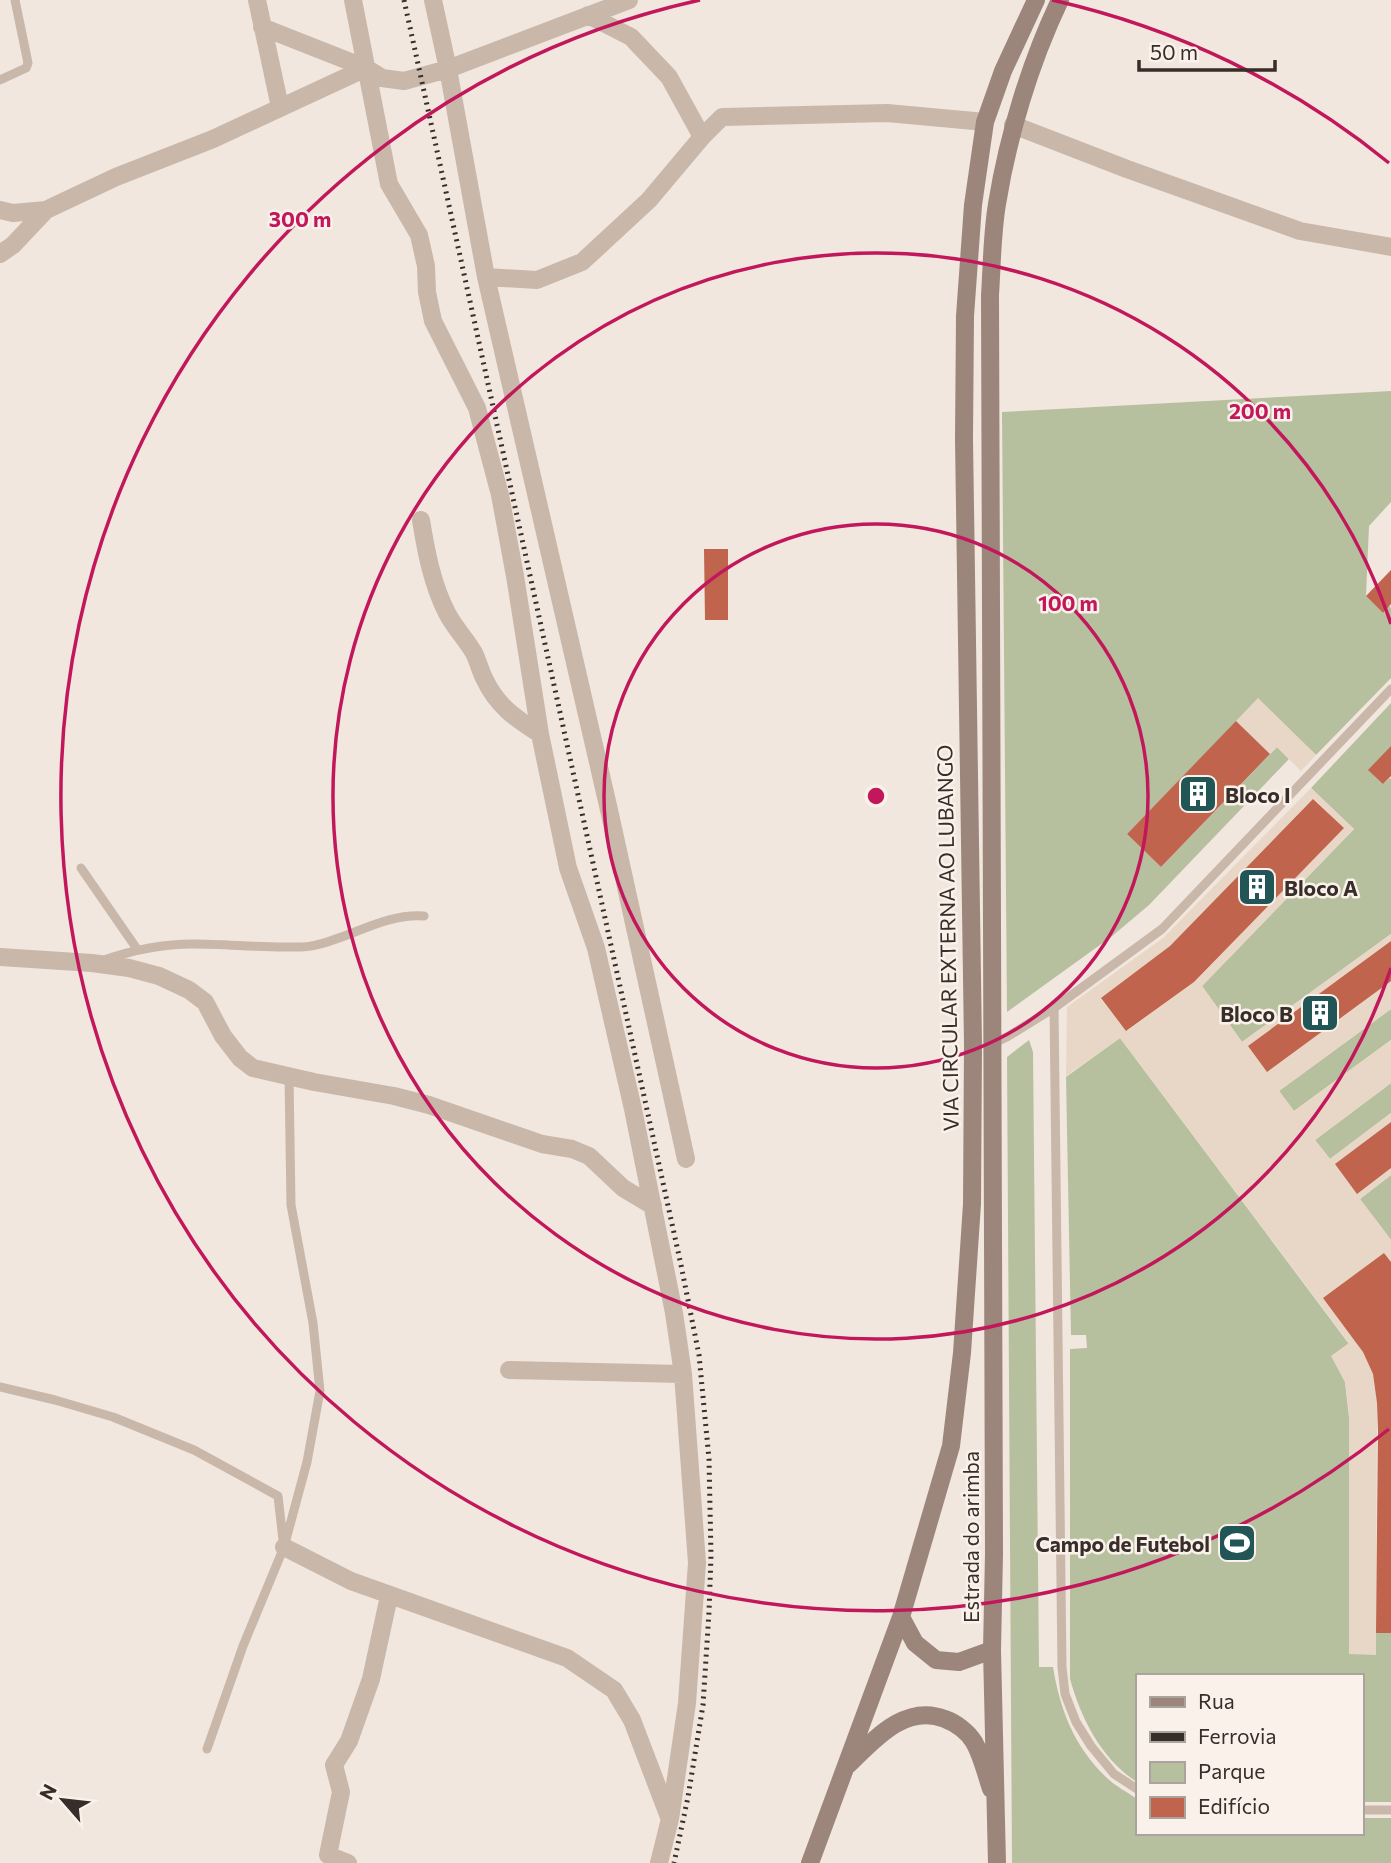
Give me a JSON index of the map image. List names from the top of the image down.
{
  "streets": {
    "main road": ["VIA CIRCULAR EXTERNA AO LUBANGO", "Estrada do arimba"]
  },
  "crossings": [
    ["VIA CIRCULAR EXTERNA AO LUBANGO", "Estrada do arimba"]
  ],
  "places": {
    "building": ["Bloco I", "Bloco A", "Bloco B"],
    "sports": ["Campo de Futebol"]
  },
  "legend": [
    "Rua",
    "Ferrovia",
    "Parque",
    "Edifício"
  ],
  "scale_bar": "50 m",
  "north": "top left",
  "rings": ["300 m", "200 m", "100 m"]
}
